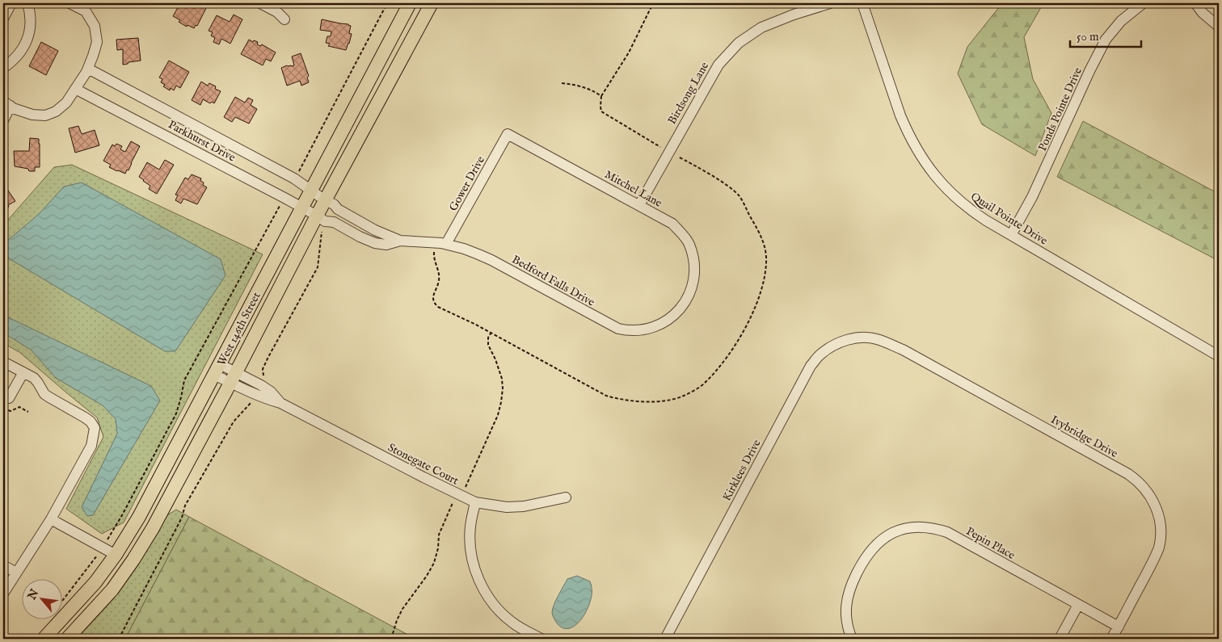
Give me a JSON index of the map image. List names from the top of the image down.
{
  "streets": {
    "main road": ["West 146th Street"],
    "street": [
      "Birdsong Lane",
      "Ponds Pointe Drive",
      "Parkhurst Drive",
      "Gower Drive",
      "Mitchel Lane",
      "Quail Pointe Drive",
      "Bedford Falls Drive",
      "Ivybridge Drive",
      "Stonegate Court",
      "Kirklees Drive",
      "Pepin Place"
    ]
  },
  "crossings": [
    ["Birdsong Lane", "Mitchel Lane"],
    ["Ponds Pointe Drive", "Quail Pointe Drive"],
    ["Parkhurst Drive", "Bedford Falls Drive"],
    ["Parkhurst Drive", "West 146th Street"],
    ["Gower Drive", "Mitchel Lane"],
    ["Gower Drive", "Bedford Falls Drive"],
    ["Mitchel Lane", "Bedford Falls Drive"],
    ["Bedford Falls Drive", "West 146th Street"],
    ["West 146th Street", "Stonegate Court"],
    ["Ivybridge Drive", "Kirklees Drive"],
    ["Ivybridge Drive", "Pepin Place"]
  ],
  "scale_bar": "50 m",
  "north": "top left"
}
